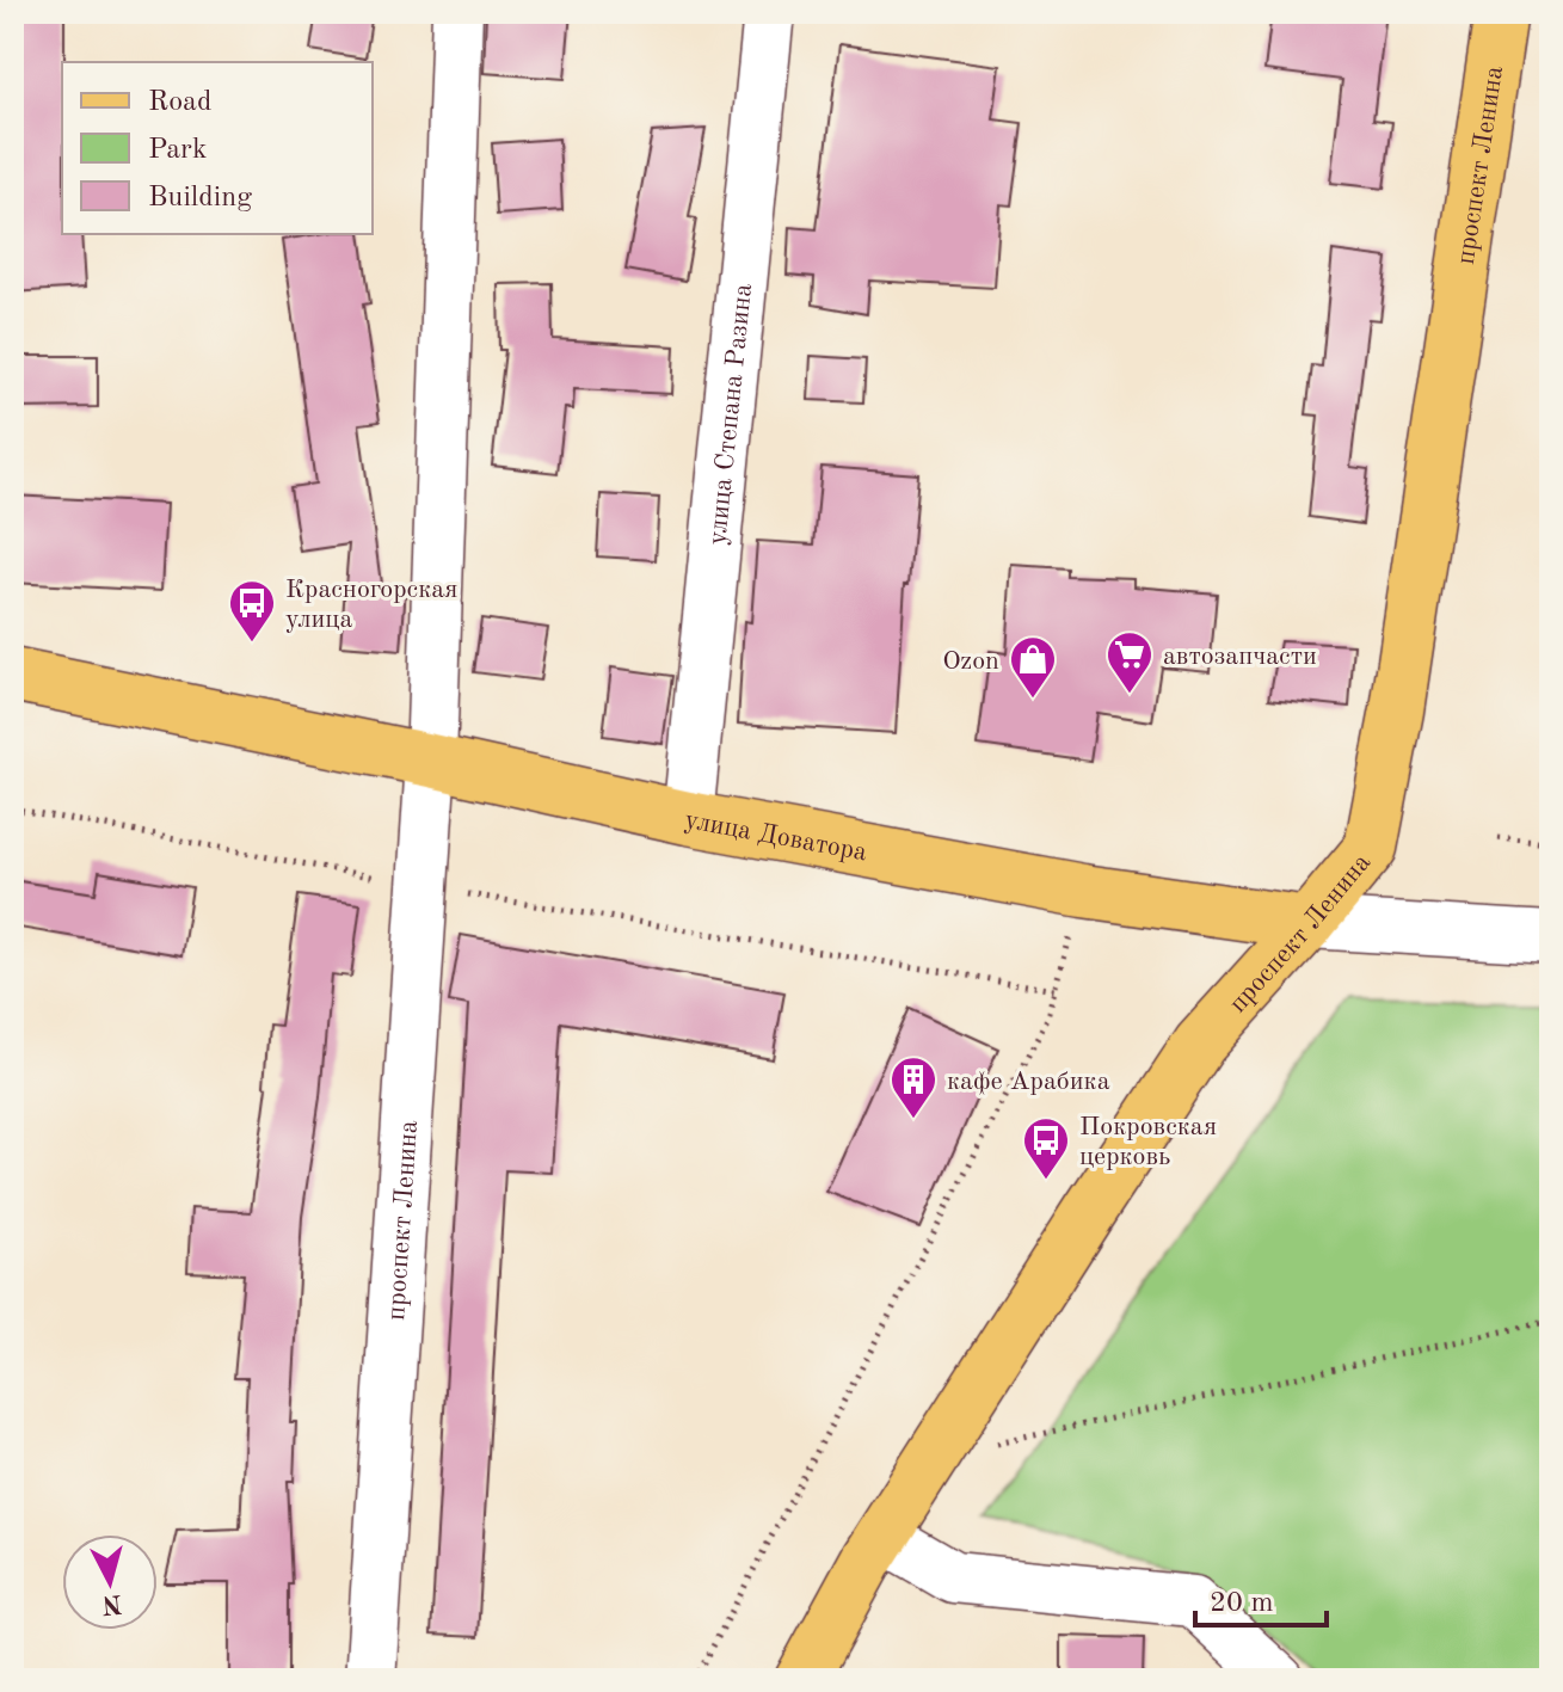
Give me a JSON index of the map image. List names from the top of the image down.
{
  "streets": {
    "main road": ["проспект Ленина", "улица Доватора"],
    "street": ["улица Степана Разина"]
  },
  "crossings": [
    ["проспект Ленина", "улица Доватора"],
    ["улица Степана Разина", "улица Доватора"]
  ],
  "places": {
    "bus stop": ["Красногорская улица", "Покровская церковь"],
    "supermarket": ["автозапчасти"],
    "shop": ["Ozon"],
    "building": ["кафе Арабика"]
  },
  "legend": ["Road", "Park", "Building"],
  "scale_bar": "20 m",
  "north": "bottom"
}
